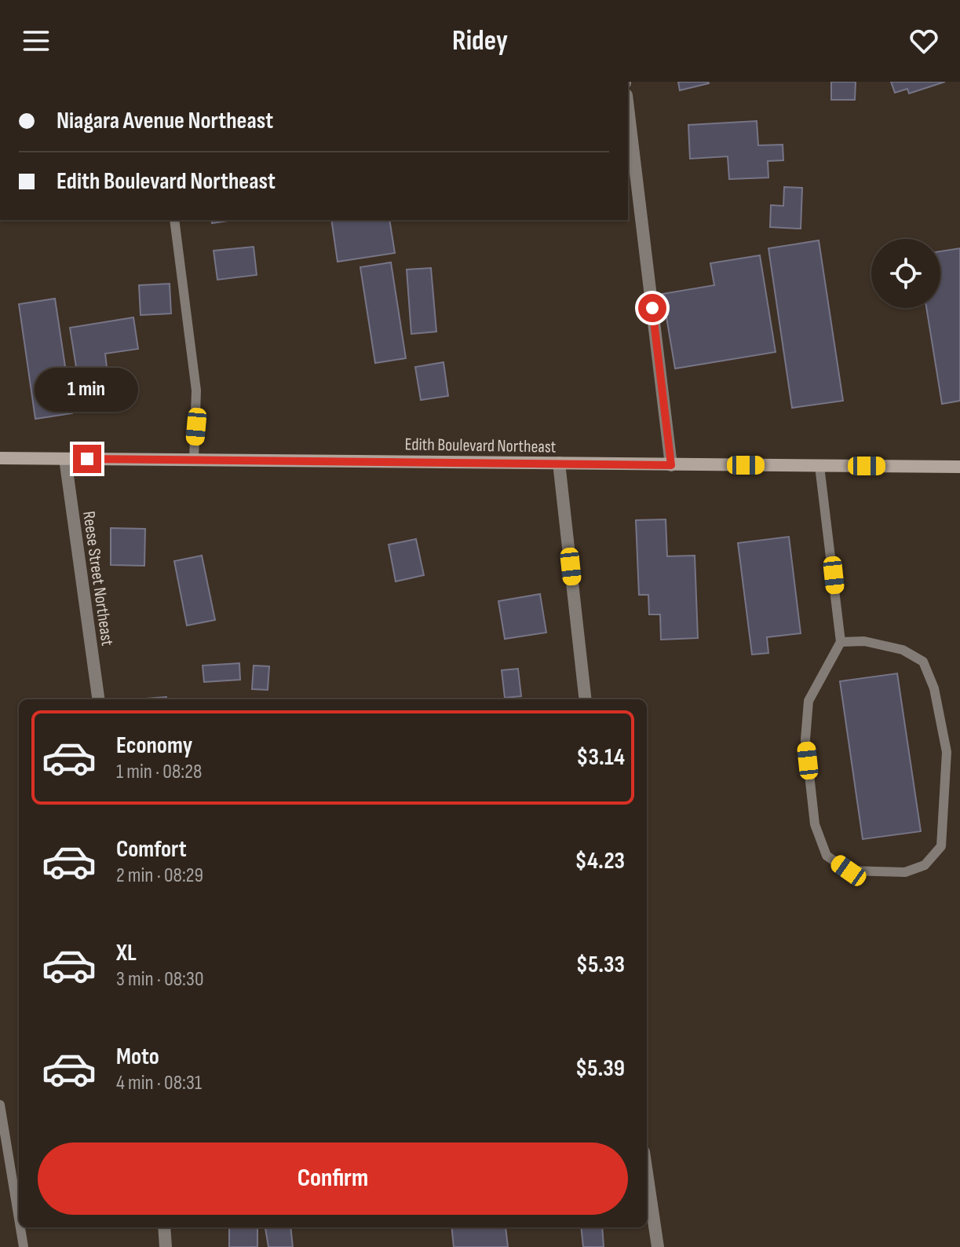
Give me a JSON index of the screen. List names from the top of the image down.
{
  "streets": {
    "street": ["Edith Boulevard Northeast", "Reese Street Northeast"]
  },
  "crossings": [
    ["Edith Boulevard Northeast", "Reese Street Northeast"]
  ],
  "page": {
    "header": "Ridey",
    "banner": ["Niagara Avenue Northeast", "Edith Boulevard Northeast"],
    "bubble": "1 min",
    "list": [
      {
        "name": "Economy",
        "note": "1 min · 08:28",
        "value": "$3.14"
      },
      {
        "name": "Comfort",
        "note": "2 min · 08:29",
        "value": "$4.23"
      },
      {
        "name": "XL",
        "note": "3 min · 08:30",
        "value": "$5.33"
      },
      {
        "name": "Moto",
        "note": "4 min · 08:31",
        "value": "$5.39"
      }
    ],
    "buttons": "Confirm"
  }
}
